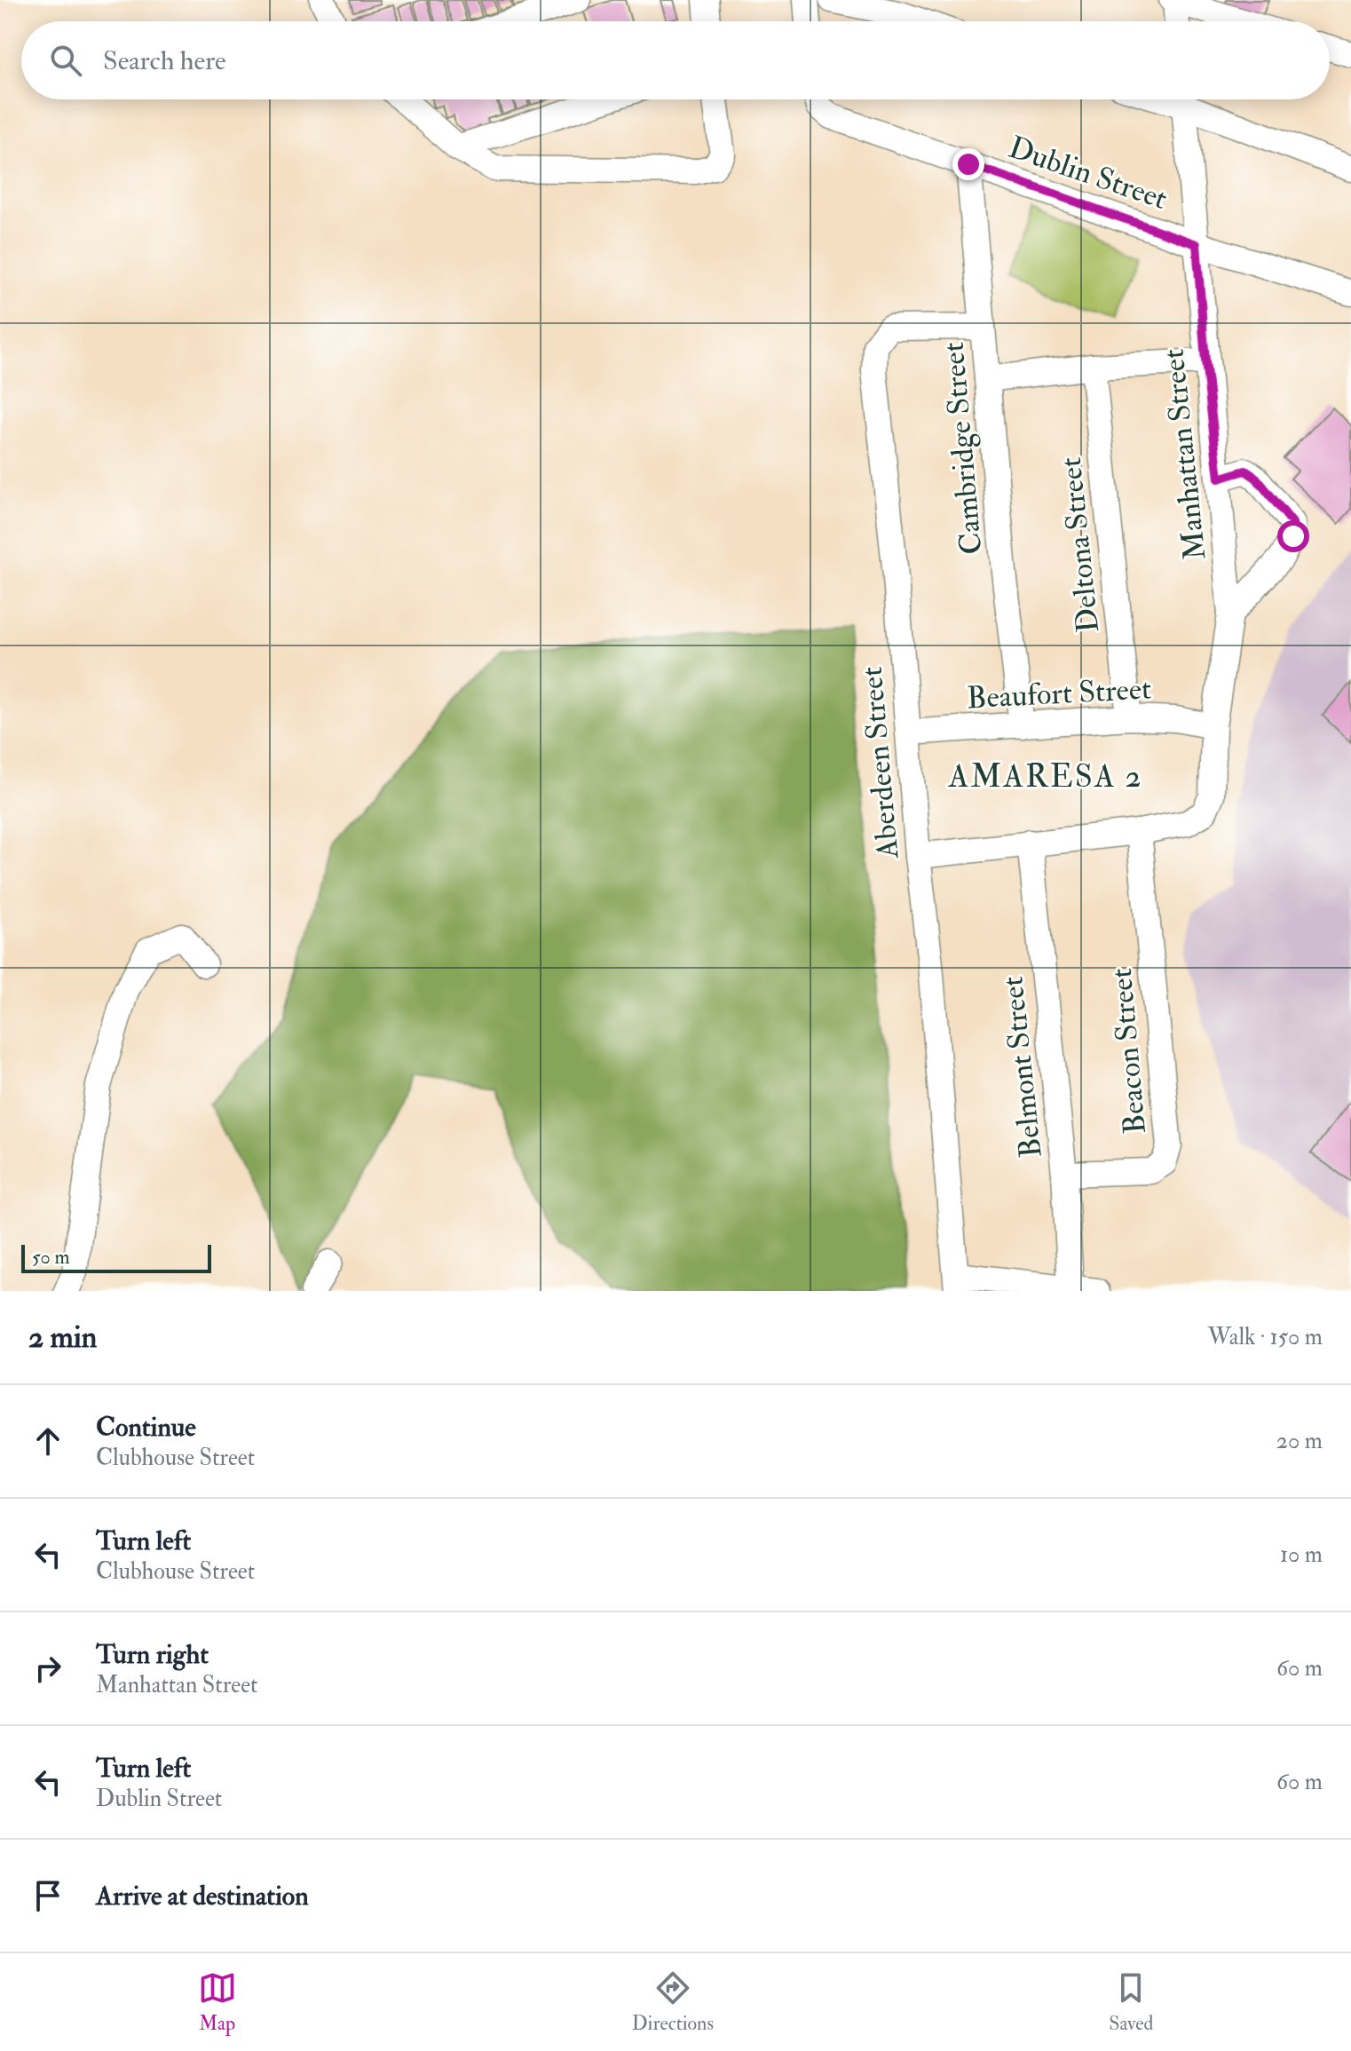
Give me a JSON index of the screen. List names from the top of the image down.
{
  "streets": {
    "street": [
      "Dublin Street",
      "Cambridge Street",
      "Manhattan Street",
      "Deltona Street",
      "Beaufort Street",
      "Aberdeen Street",
      "Beacon Street",
      "Belmont Street"
    ]
  },
  "crossings": [
    ["Dublin Street", "Cambridge Street"],
    ["Dublin Street", "Manhattan Street"],
    ["Cambridge Street", "Beaufort Street"],
    ["Cambridge Street", "Aberdeen Street"],
    ["Manhattan Street", "Beaufort Street"],
    ["Manhattan Street", "Beacon Street"],
    ["Deltona Street", "Beaufort Street"],
    ["Beaufort Street", "Aberdeen Street"],
    ["Beacon Street", "Belmont Street"]
  ],
  "districts": ["AMARESA 2"],
  "scale_bar": "50 m",
  "page": {
    "search": "Search here",
    "scale": "50 m",
    "heading": ["2 min", "Walk · 150 m"],
    "list": [
      ["Continue", "Clubhouse Street", "20 m"],
      ["Turn left", "Clubhouse Street", "10 m"],
      ["Turn right", "Manhattan Street", "60 m"],
      ["Turn left", "Dublin Street", "60 m"],
      "Arrive at destination"
    ],
    "nav": ["Map", "Directions", "Saved"]
  }
}
